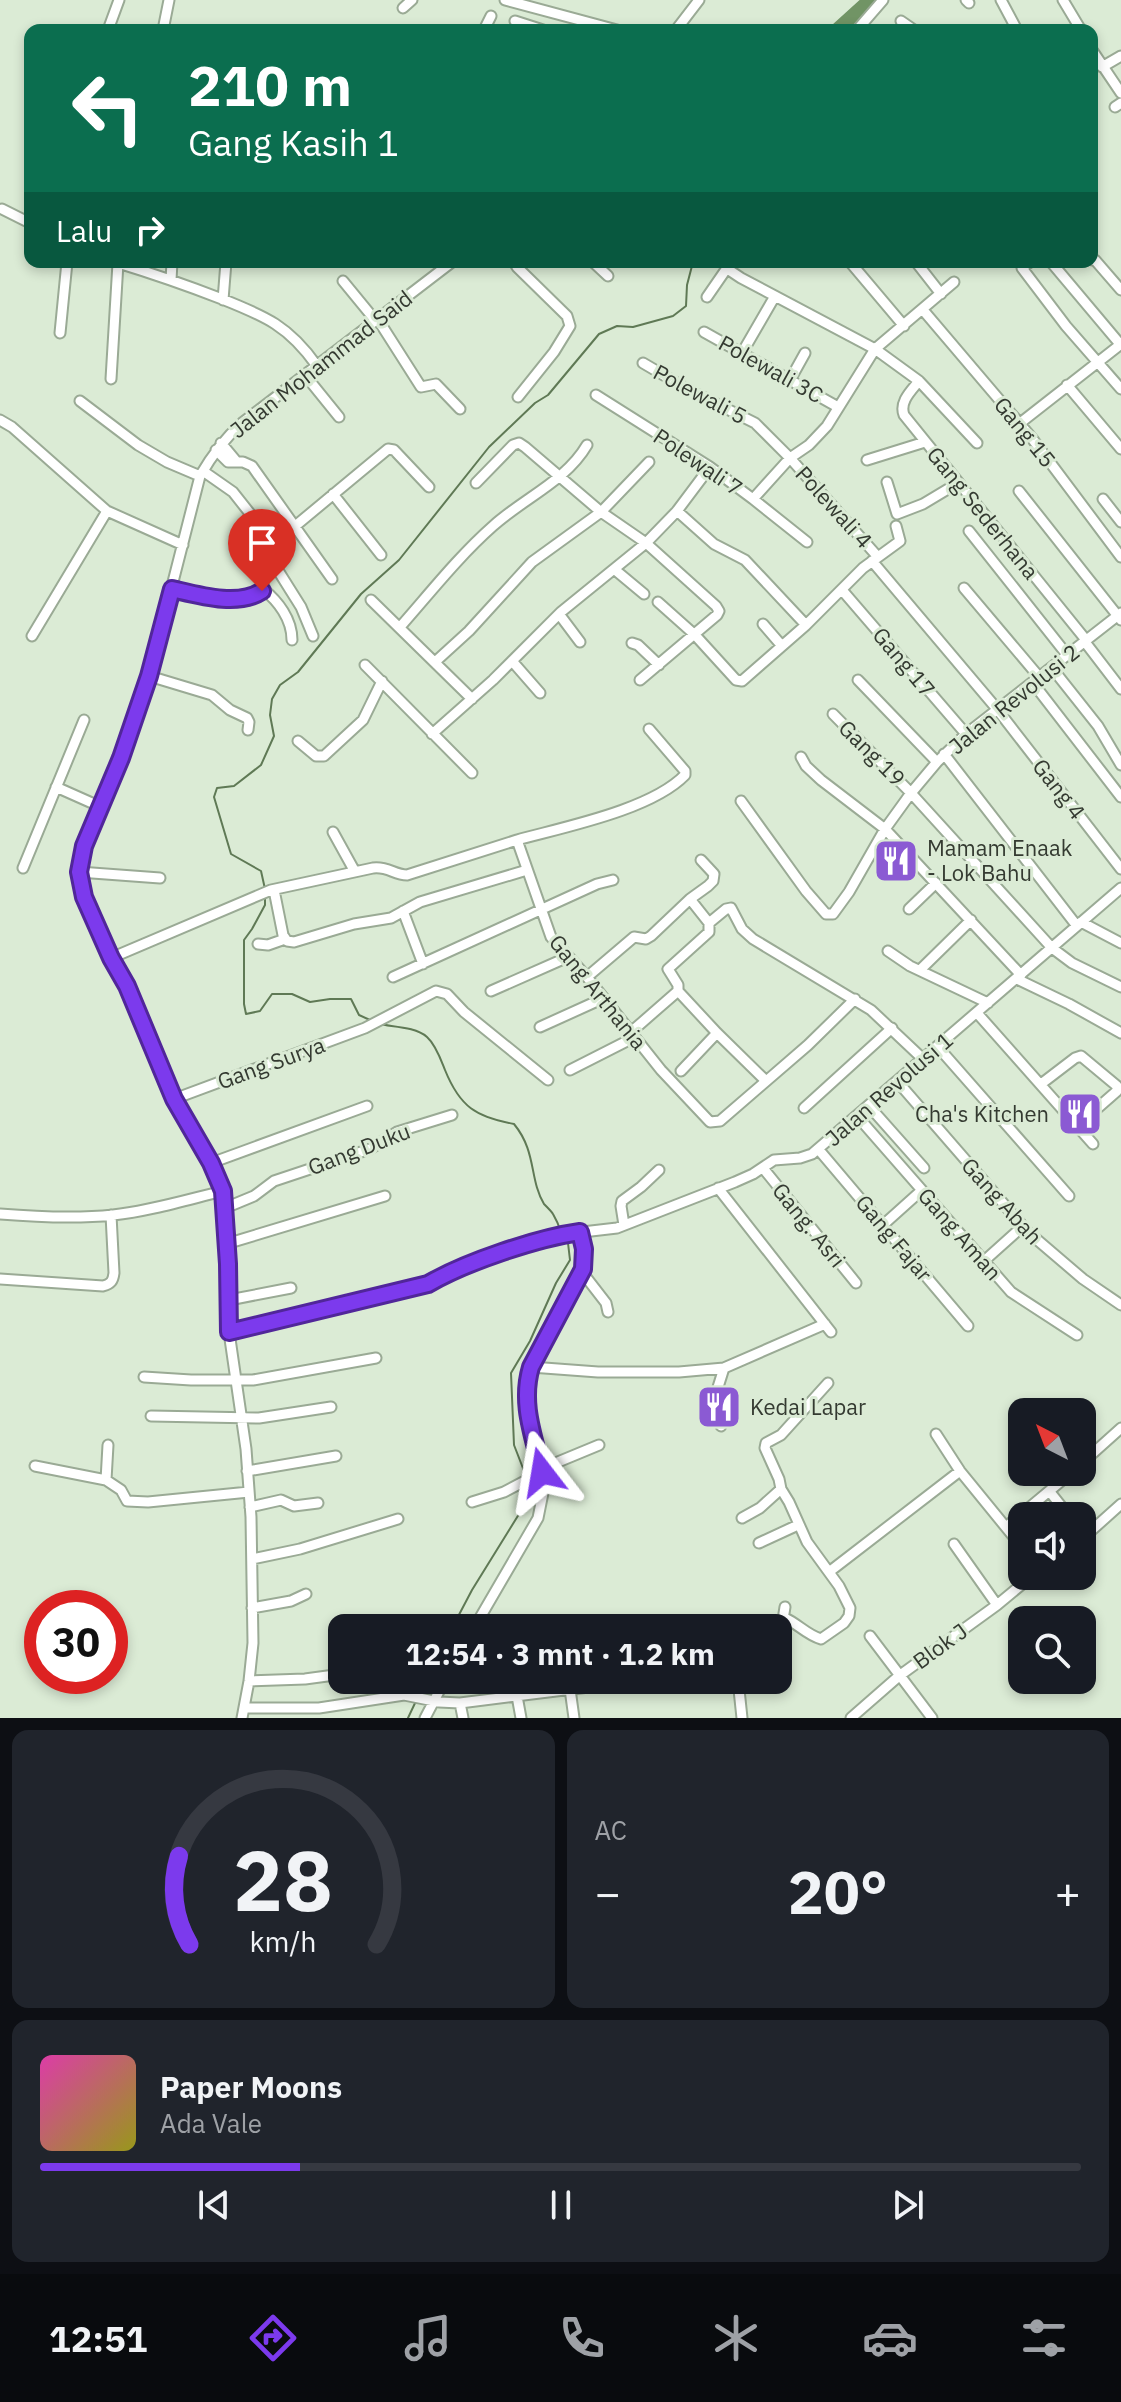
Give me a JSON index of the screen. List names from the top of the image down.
{
  "streets": {
    "street": [
      "Jalan Mohammad Said",
      "Polewali 3C",
      "Polewali 5",
      "Gang 15",
      "Polewali 7",
      "Polewali 4",
      "Gang Sederhana",
      "Gang 17",
      "Jalan Revolusi 2",
      "Gang 19",
      "Gang 4",
      "Gang Arthania",
      "Gang Surya",
      "Jalan Revolusi 1",
      "Gang Duku",
      "Gang Abah",
      "Gang. Asri",
      "Gang Aman",
      "Gang Fajar",
      "Blok J"
    ]
  },
  "crossings": [
    ["Polewali 3C", "Polewali 7"],
    ["Polewali 5", "Polewali 7"],
    ["Polewali 5", "Polewali 4"],
    ["Gang 15", "Polewali 7"],
    ["Polewali 7", "Polewali 4"],
    ["Polewali 4", "Jalan Revolusi 2"],
    ["Polewali 4", "Gang 4"],
    ["Gang Sederhana", "Jalan Revolusi 2"],
    ["Gang 17", "Jalan Revolusi 2"],
    ["Jalan Revolusi 2", "Gang 19"],
    ["Jalan Revolusi 2", "Gang 4"],
    ["Gang 19", "Jalan Revolusi 1"],
    ["Jalan Revolusi 1", "Gang Abah"],
    ["Jalan Revolusi 1", "Gang. Asri"],
    ["Jalan Revolusi 1", "Gang Aman"],
    ["Jalan Revolusi 1", "Gang Fajar"]
  ],
  "places": {
    "restaurant": ["Mamam Enaak - Lok Bahu", "Cha's Kitchen", "Kedai Lapar"]
  },
  "north": "top left",
  "page": {
    "turn": ["210 m", "Gang Kasih 1"],
    "then": "Lalu",
    "limit": "30",
    "trip": "12:54 · 3 mnt · 1.2 km",
    "tile": "AC",
    "heat": ["−", "20°", "+"],
    "song": ["Paper Moons", "Ada Vale"],
    "tabs": "12:51",
    "gauge": ["28", "km/h"]
  }
}
